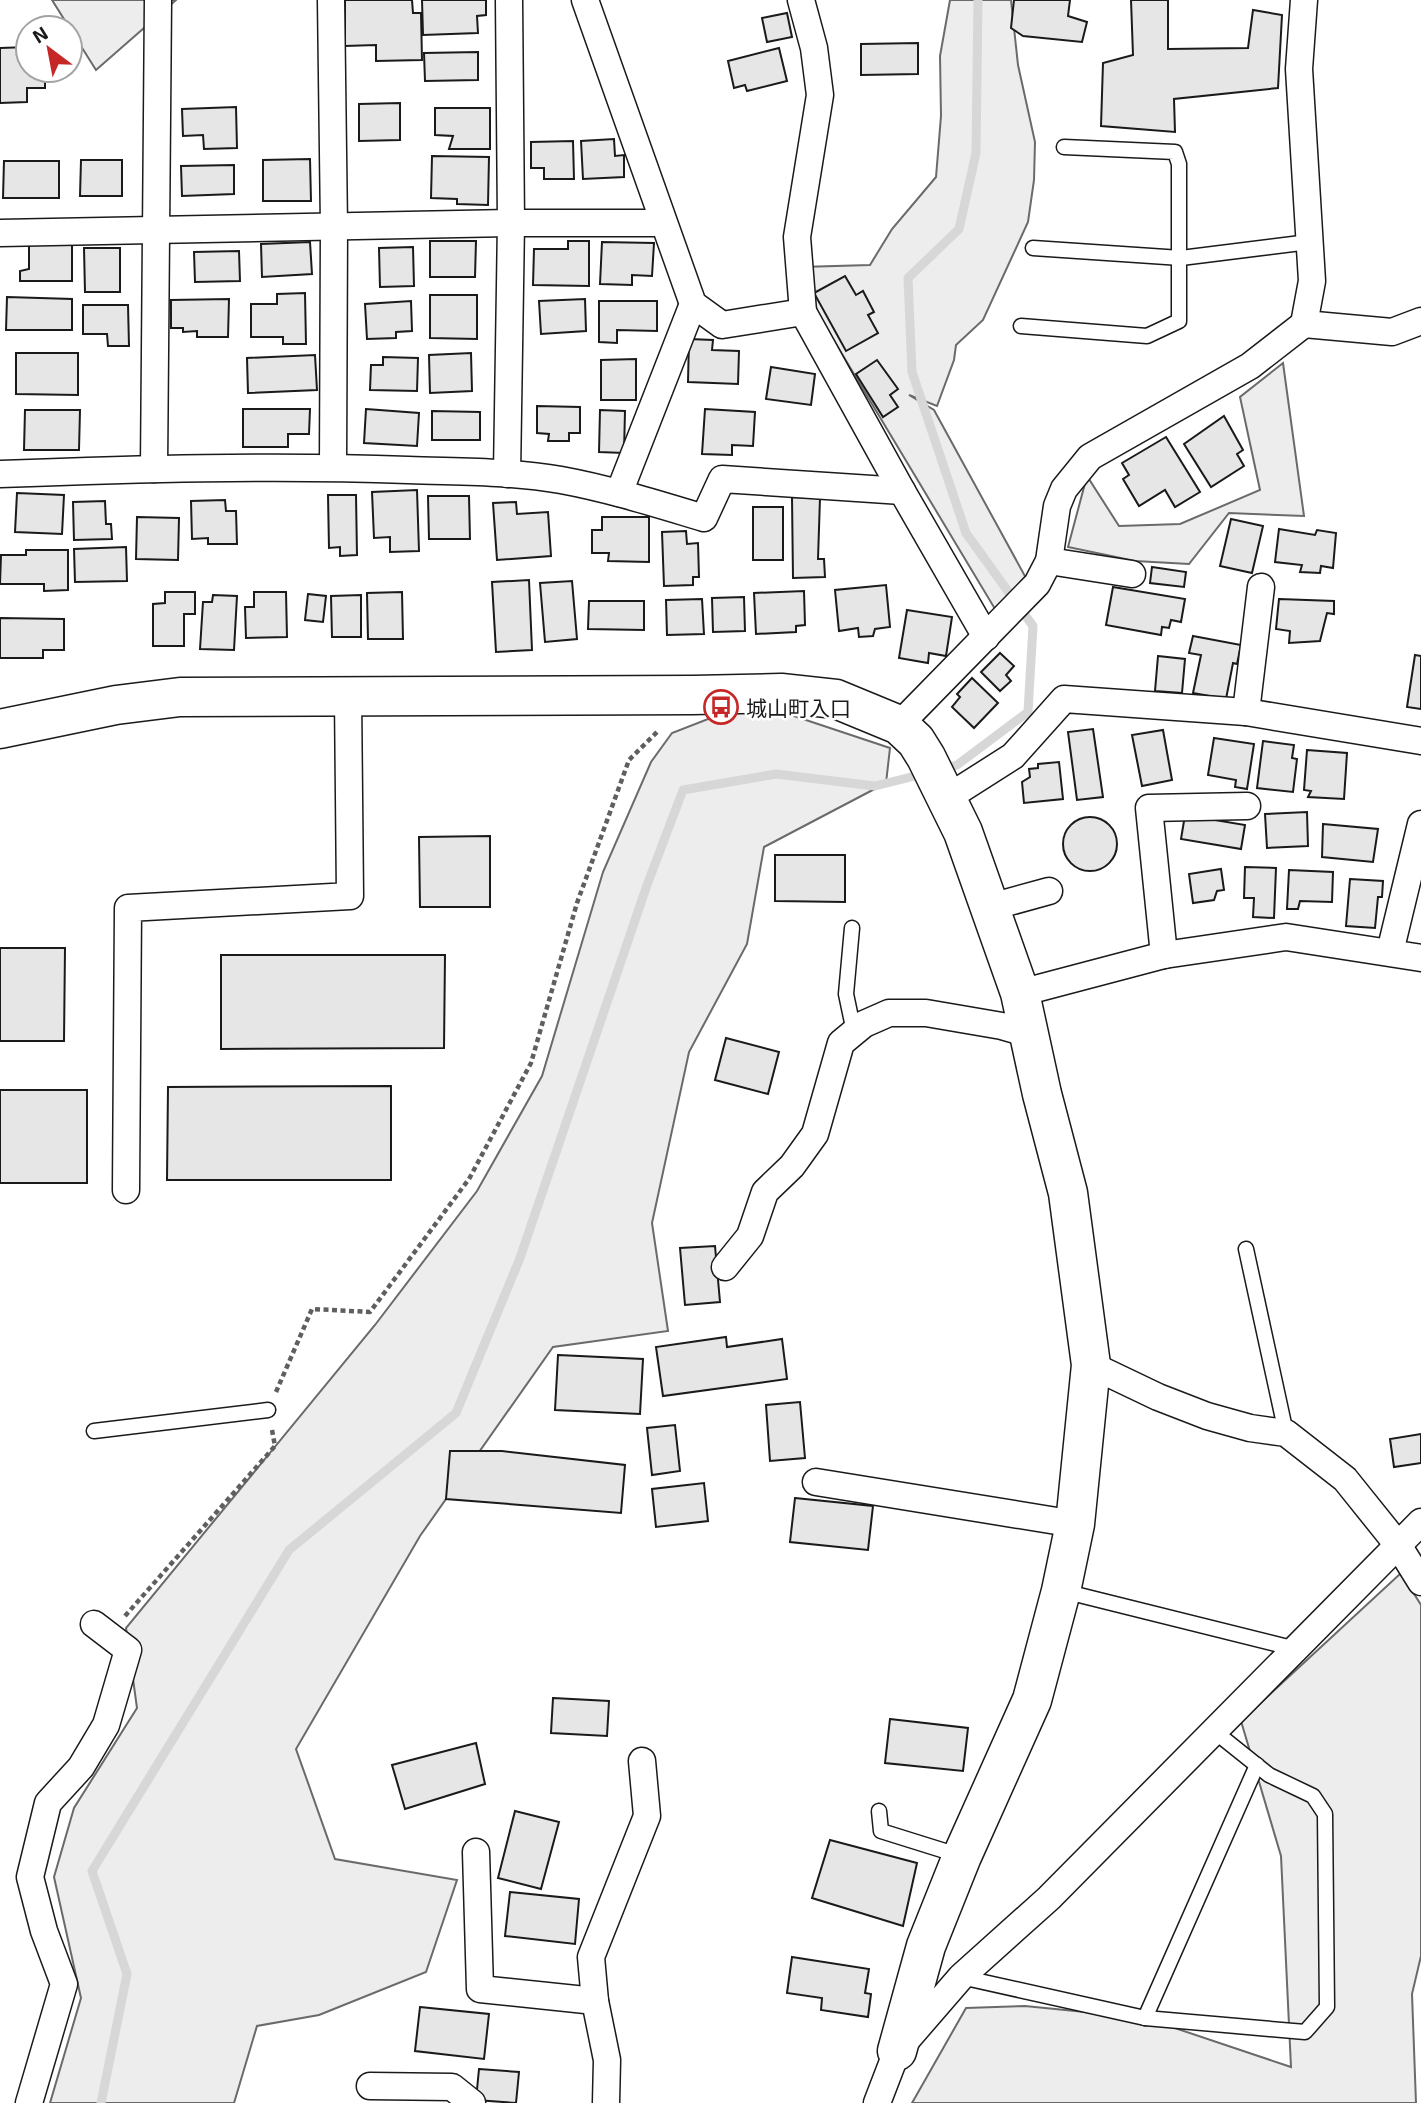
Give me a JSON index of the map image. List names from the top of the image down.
{
  "places": {
    "bus stop": ["城山町入口"]
  },
  "north": "top left"
}
